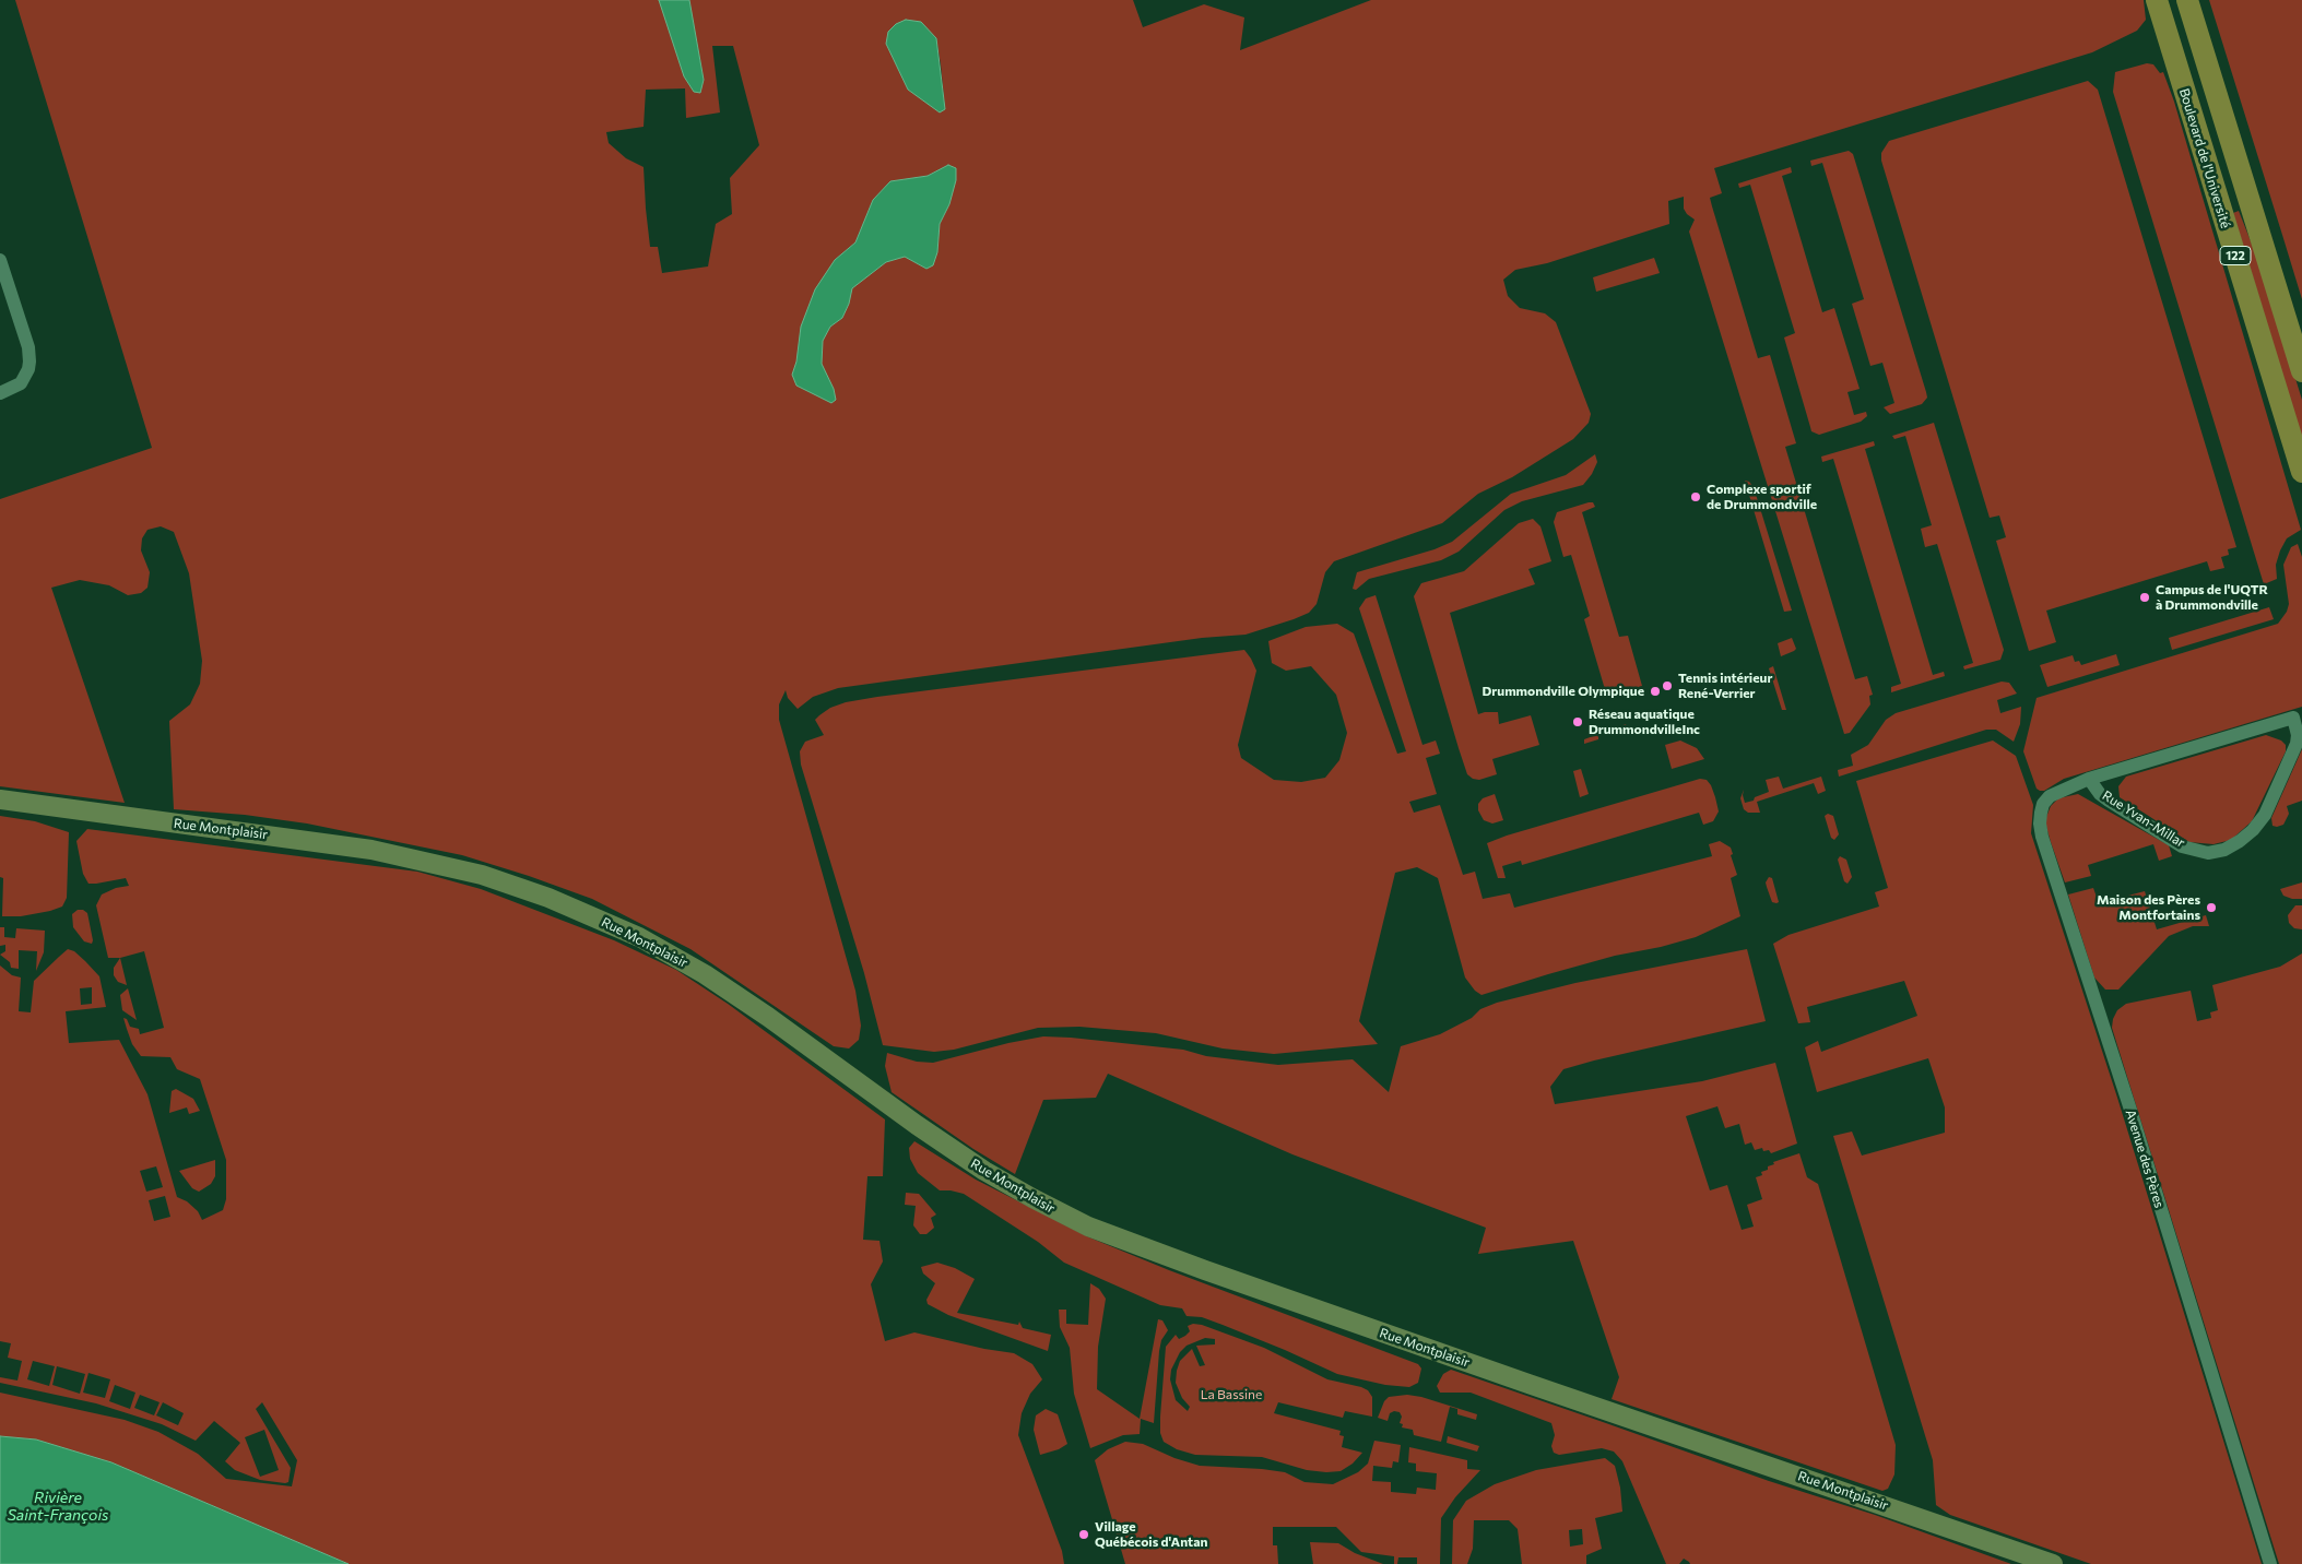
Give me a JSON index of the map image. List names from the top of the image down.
{
  "streets": {
    "main road": ["Boulevard de l'Université", "122"],
    "street": ["Rue Yvan-Millar", "Rue Montplaisir", "Avenue des Pères"]
  },
  "crossings": [
    ["Rue Yvan-Millar", "Avenue des Pères"]
  ],
  "water": ["Rivière Saint-François"],
  "parks": ["La Bassine"],
  "places": [
    "Complexe sportif de Drummondville",
    "Campus de l'UQTR à Drummondville",
    "Tennis intérieur René-Verrier",
    "Drummondville Olympique",
    "Réseau aquatique DrummondvilleInc",
    "Maison des Pères Montfortains",
    "Village Québécois d'Antan"
  ]
}
